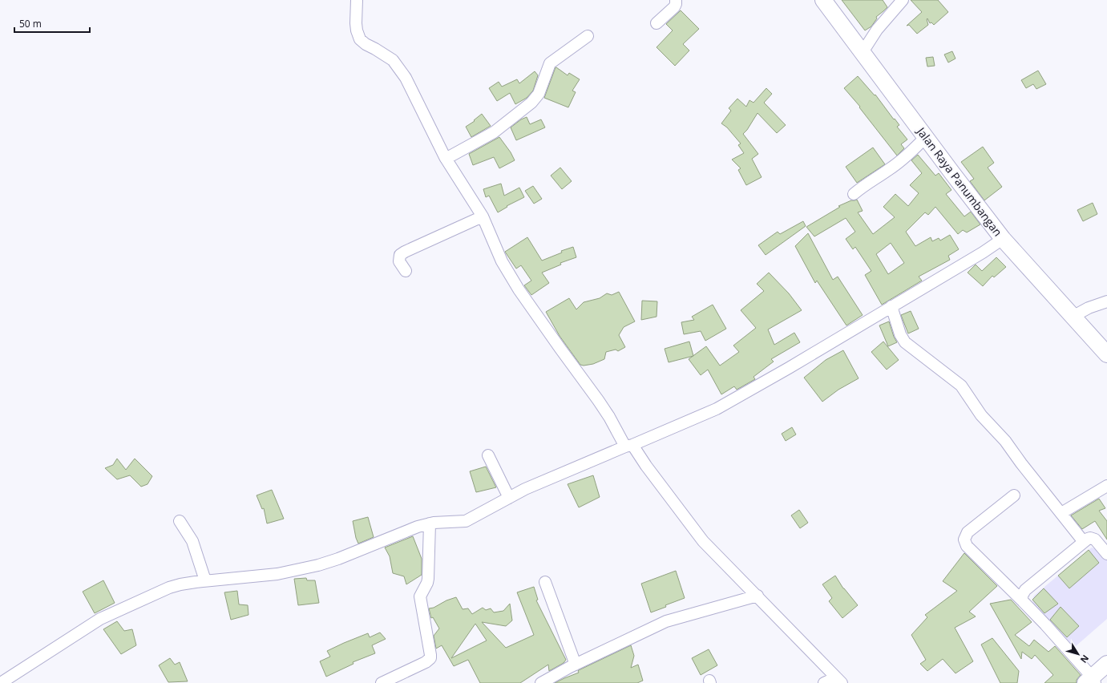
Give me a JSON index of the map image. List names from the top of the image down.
{
  "streets": {
    "main road": ["Jalan Raya Panumbangan"]
  },
  "scale_bar": "50 m",
  "north": "bottom right"
}
